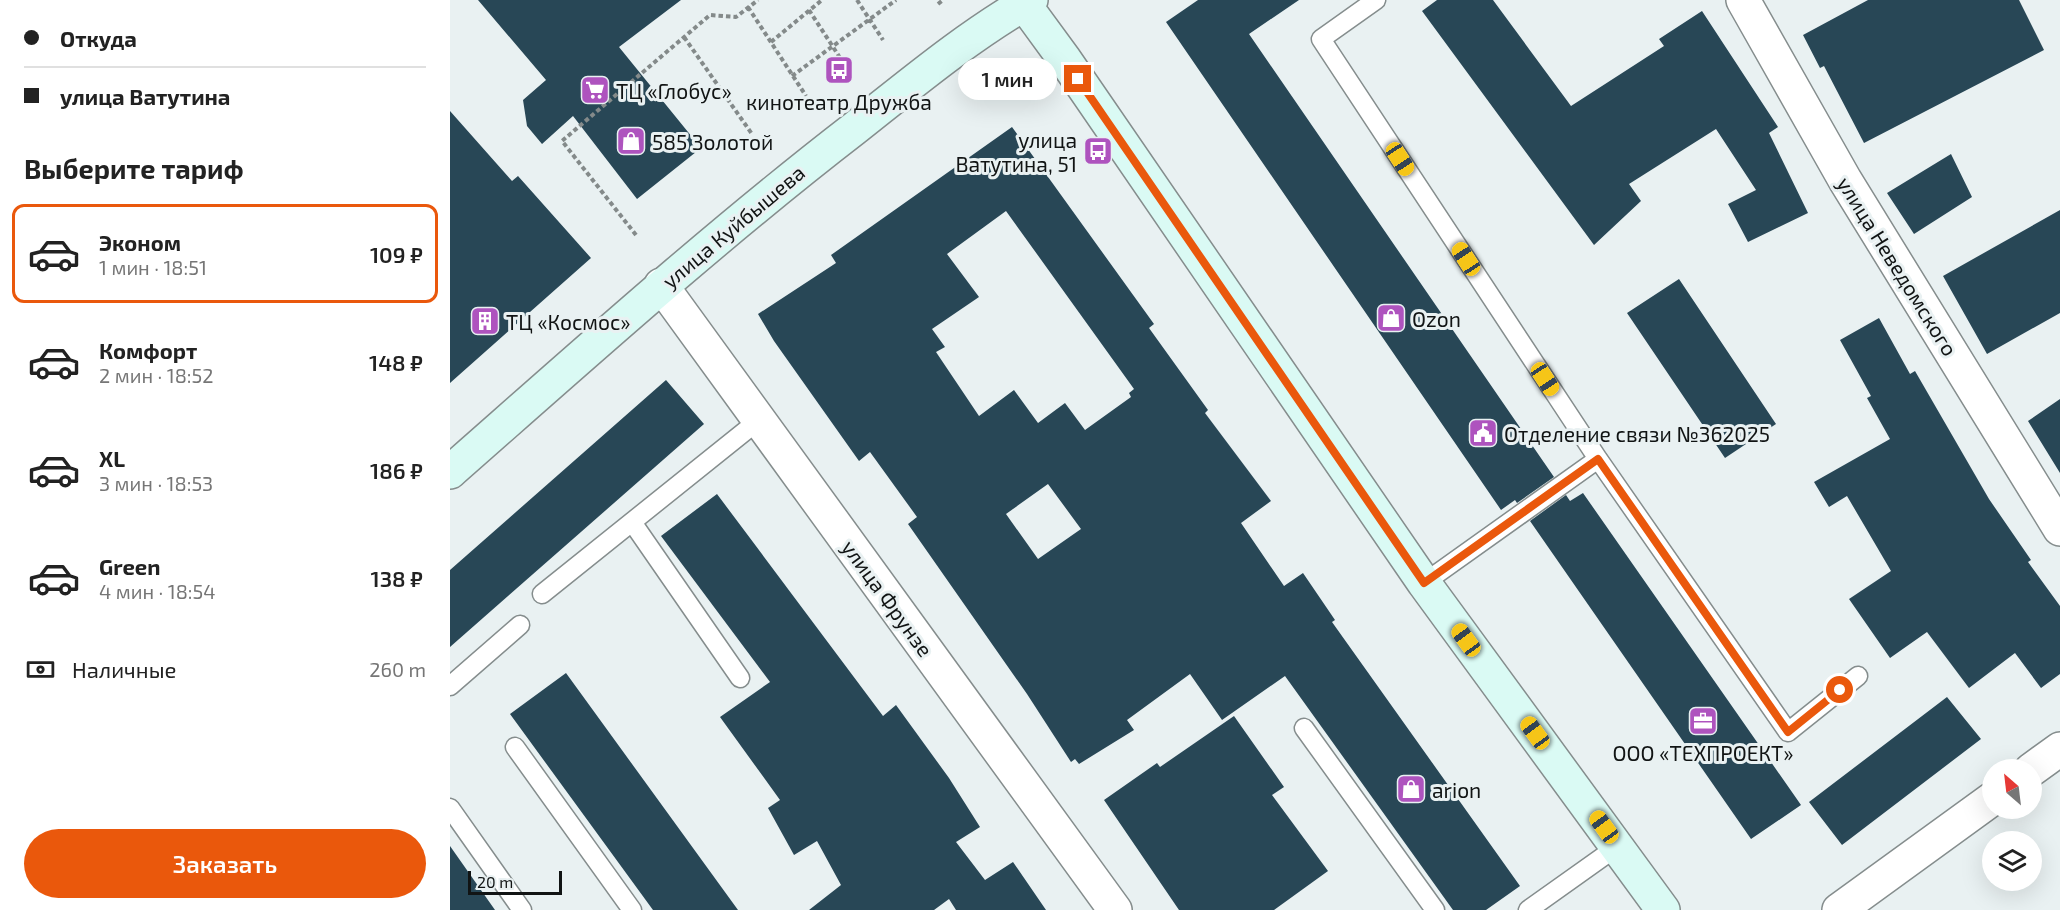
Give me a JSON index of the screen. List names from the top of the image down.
{
  "streets": {
    "main road": ["улица Куйбышева"],
    "street": ["улица Неведомского", "улица Фрунзе"]
  },
  "crossings": [
    ["улица Куйбышева", "улица Фрунзе"]
  ],
  "places": {
    "bus stop": ["кинотеатр Дружба", "улица Ватутина, 51"],
    "supermarket": ["ТЦ «Глобус»"],
    "shop": ["585 Золотой", "Ozon", "arion"],
    "building": ["ТЦ «Космос»"],
    "public building": ["Отделение связи №362025"],
    "office": ["ООО «ТЕХПРОЕКТ»"]
  },
  "scale_bar": "20 m",
  "north": "top left",
  "page": {
    "banner": ["Откуда", "улица Ватутина"],
    "bubble": "1 мин",
    "heading": "Выберите тариф",
    "list": [
      {
        "name": "Эконом",
        "note": "1 мин · 18:51",
        "value": "109 ₽"
      },
      {
        "name": "Комфорт",
        "note": "2 мин · 18:52",
        "value": "148 ₽"
      },
      {
        "name": "XL",
        "note": "3 мин · 18:53",
        "value": "186 ₽"
      },
      {
        "name": "Green",
        "note": "4 мин · 18:54",
        "value": "138 ₽"
      }
    ],
    "pay": ["Наличные", "260 m"],
    "buttons": "Заказать",
    "scale": "20 m"
  }
}
